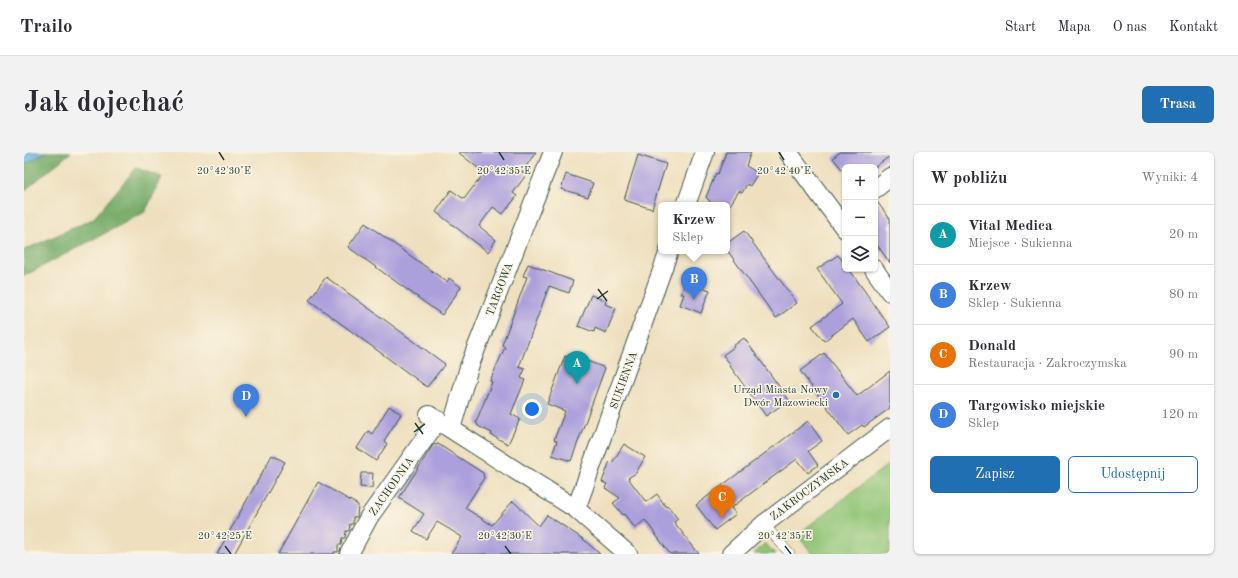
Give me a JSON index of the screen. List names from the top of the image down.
{
  "streets": {
    "street": [
      "TARGOWA",
      "SUKIENNA",
      "ZACHODNIA",
      "ZAKROCZYMSKA"
    ]
  },
  "crossings": [
    ["TARGOWA", "ZACHODNIA"]
  ],
  "places": ["Urząd Miasta Nowy Dwór Mazowiecki"],
  "page": {
    "header": "Trailo",
    "nav": [
      "Start",
      "Mapa",
      "O nas",
      "Kontakt"
    ],
    "buttons": [
      "Trasa",
      ["Zapisz", "Udostępnij"]
    ],
    "title": "Jak dojechać",
    "heading": ["W pobliżu", "Wyniki: 4"],
    "map_buttons": ["+", "−"],
    "popup": ["Krzew", "Sklep"],
    "list": [
      {
        "mark": "A",
        "name": "Vital Medica",
        "note": "Miejsce · Sukienna",
        "value": "20 m"
      },
      {
        "mark": "B",
        "name": "Krzew",
        "note": "Sklep · Sukienna",
        "value": "80 m"
      },
      {
        "mark": "C",
        "name": "Donald",
        "note": "Restauracja · Zakroczymska",
        "value": "90 m"
      },
      {
        "mark": "D",
        "name": "Targowisko miejskie",
        "note": "Sklep",
        "value": "120 m"
      }
    ],
    "pins": [
      "B",
      "A",
      "D",
      "C"
    ]
  },
  "coordinates": [
    "20°42'30\"E",
    "20°42'35\"E",
    "20°42'40\"E",
    "20°42'25\"E"
  ]
}
